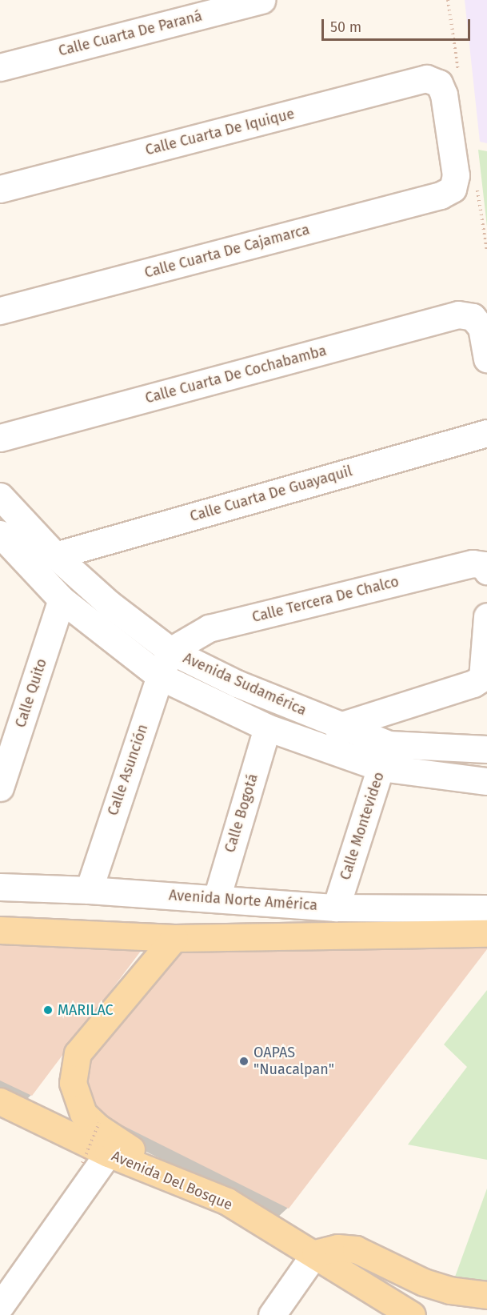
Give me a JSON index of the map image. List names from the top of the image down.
{
  "streets": {
    "main road": ["Avenida Del Bosque"],
    "street": [
      "Calle Cuarta De Paraná",
      "Calle Cuarta De Iquique",
      "Calle Cuarta De Cajamarca",
      "Calle Cuarta De Cochabamba",
      "Calle Cuarta De Guayaquil",
      "Calle Tercera De Chalco",
      "Avenida Sudamérica",
      "Calle Quito",
      "Calle Asunción",
      "Calle Bogotá",
      "Calle Montevideo",
      "Avenida Norte América"
    ]
  },
  "crossings": [
    ["Calle Cuarta De Iquique", "Calle Cuarta De Cajamarca"],
    ["Calle Cuarta De Guayaquil", "Avenida Sudamérica"],
    ["Calle Tercera De Chalco", "Avenida Sudamérica"],
    ["Calle Tercera De Chalco", "Calle Asunción"],
    ["Avenida Sudamérica", "Calle Quito"],
    ["Avenida Sudamérica", "Calle Asunción"],
    ["Avenida Sudamérica", "Calle Bogotá"],
    ["Avenida Sudamérica", "Calle Montevideo"],
    ["Calle Asunción", "Avenida Norte América"],
    ["Calle Bogotá", "Avenida Norte América"],
    ["Calle Montevideo", "Avenida Norte América"]
  ],
  "places": ["MARILAC", "OAPAS \"Nuacalpan\""],
  "scale_bar": "50 m"
}
